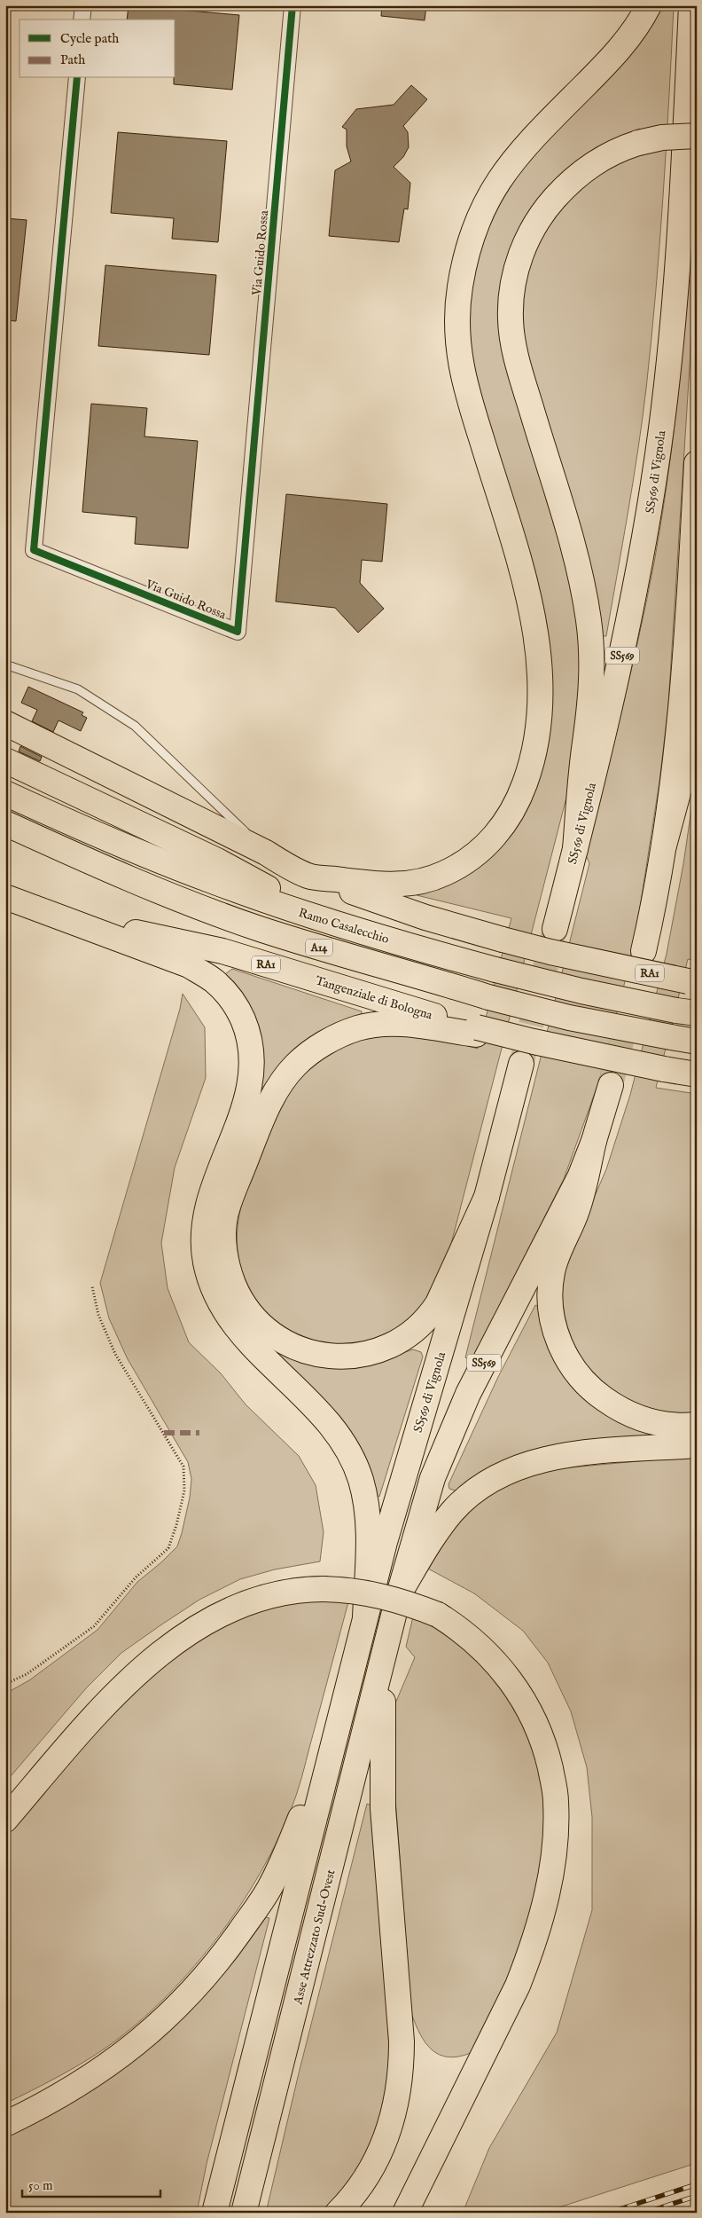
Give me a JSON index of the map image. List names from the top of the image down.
{
  "streets": {
    "highway": [
      "SS569 di Vignola",
      "SS569",
      "Ramo Casalecchio",
      "A14",
      "RA1",
      "Tangenziale di Bologna",
      "Asse Attrezzato Sud-Ovest"
    ],
    "street": ["Via Guido Rossa"]
  },
  "crossings": [
    ["SS569", "Asse Attrezzato Sud-Ovest"],
    ["RA1", "Tangenziale di Bologna"]
  ],
  "legend": ["Cycle path", "Path"],
  "scale_bar": "50 m"
}
